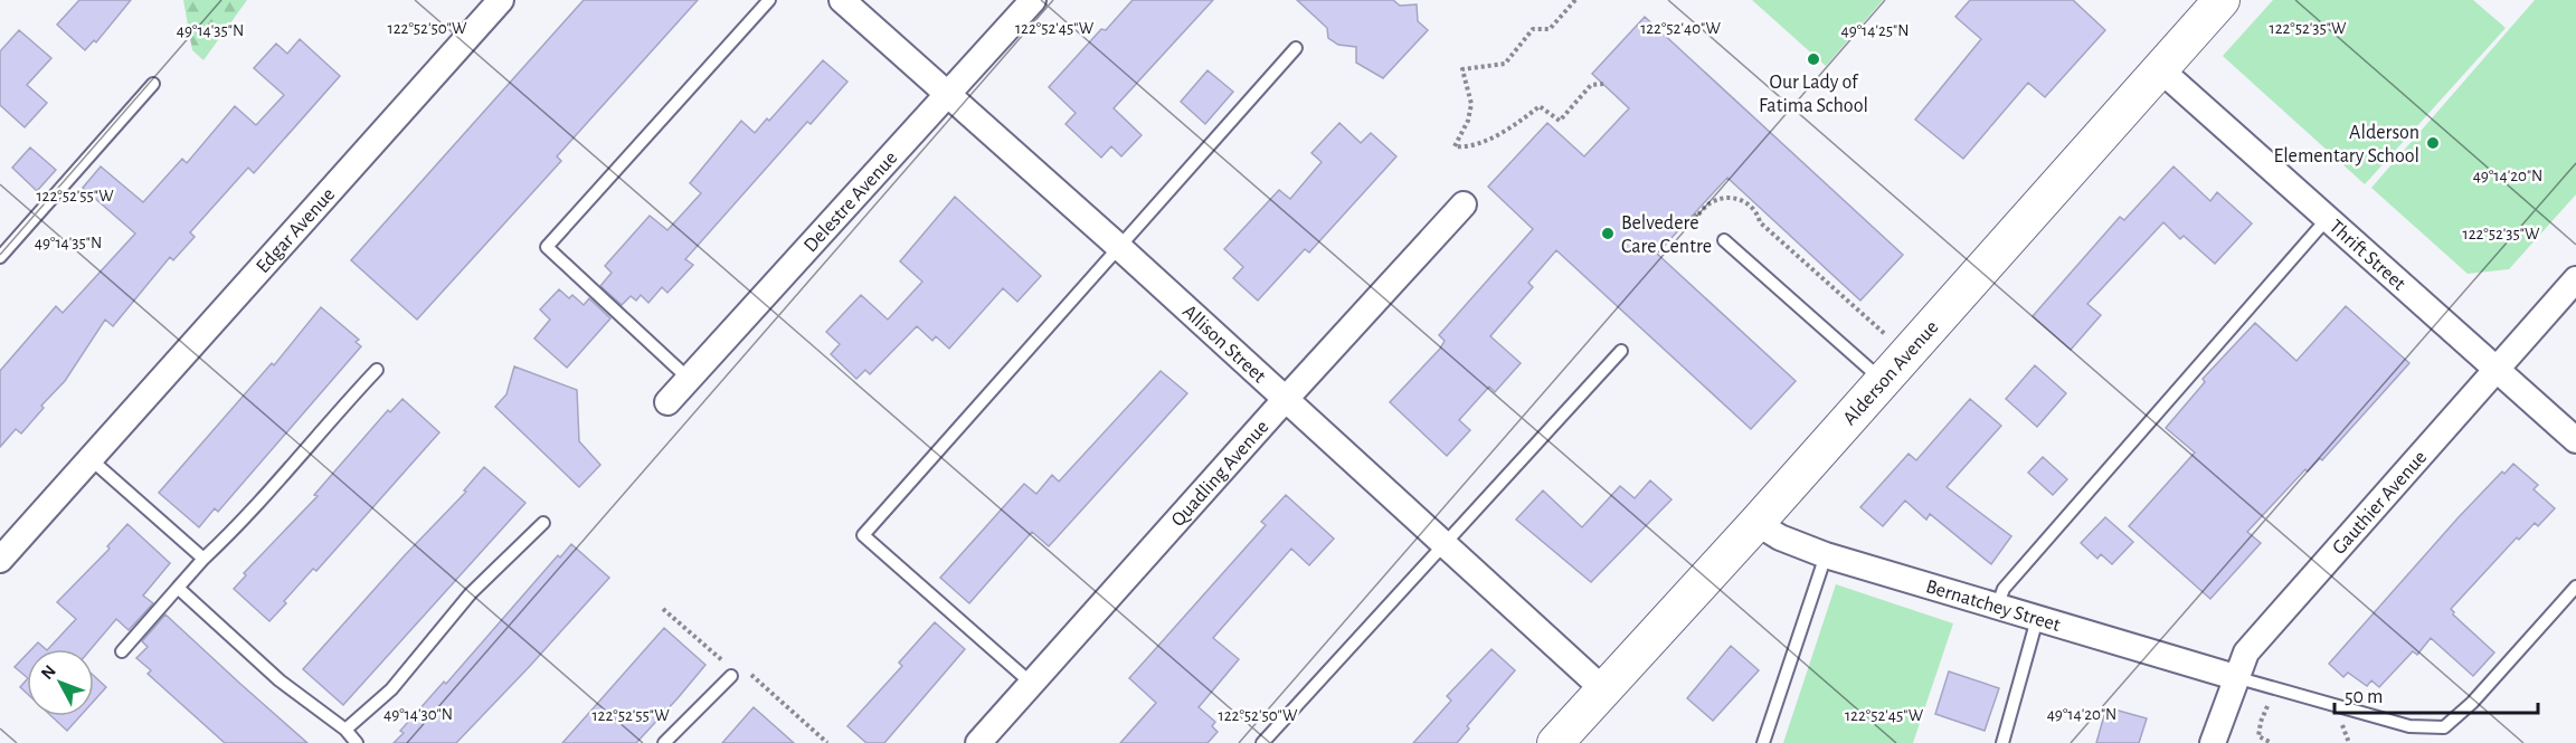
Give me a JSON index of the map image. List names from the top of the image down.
{
  "streets": {
    "street": [
      "Delestre Avenue",
      "Edgar Avenue",
      "Thrift Street",
      "Allison Street",
      "Alderson Avenue",
      "Quadling Avenue",
      "Gauthier Avenue",
      "Bernatchey Street"
    ]
  },
  "crossings": [
    ["Delestre Avenue", "Allison Street"],
    ["Thrift Street", "Alderson Avenue"],
    ["Thrift Street", "Gauthier Avenue"],
    ["Allison Street", "Alderson Avenue"],
    ["Allison Street", "Quadling Avenue"],
    ["Alderson Avenue", "Bernatchey Street"],
    ["Gauthier Avenue", "Bernatchey Street"]
  ],
  "places": ["Our Lady of Fatima School", "Alderson Elementary School", "Belvedere Care Centre"],
  "scale_bar": "50 m",
  "north": "top left",
  "coordinates": [
    "122°52'50\"W",
    "122°52'45\"W",
    "122°52'40\"W",
    "122°52'35\"W",
    "49°14'35\"N",
    "49°14'25\"N",
    "49°14'20\"N",
    "122°52'55\"W",
    "49°14'30\"N"
  ]
}
